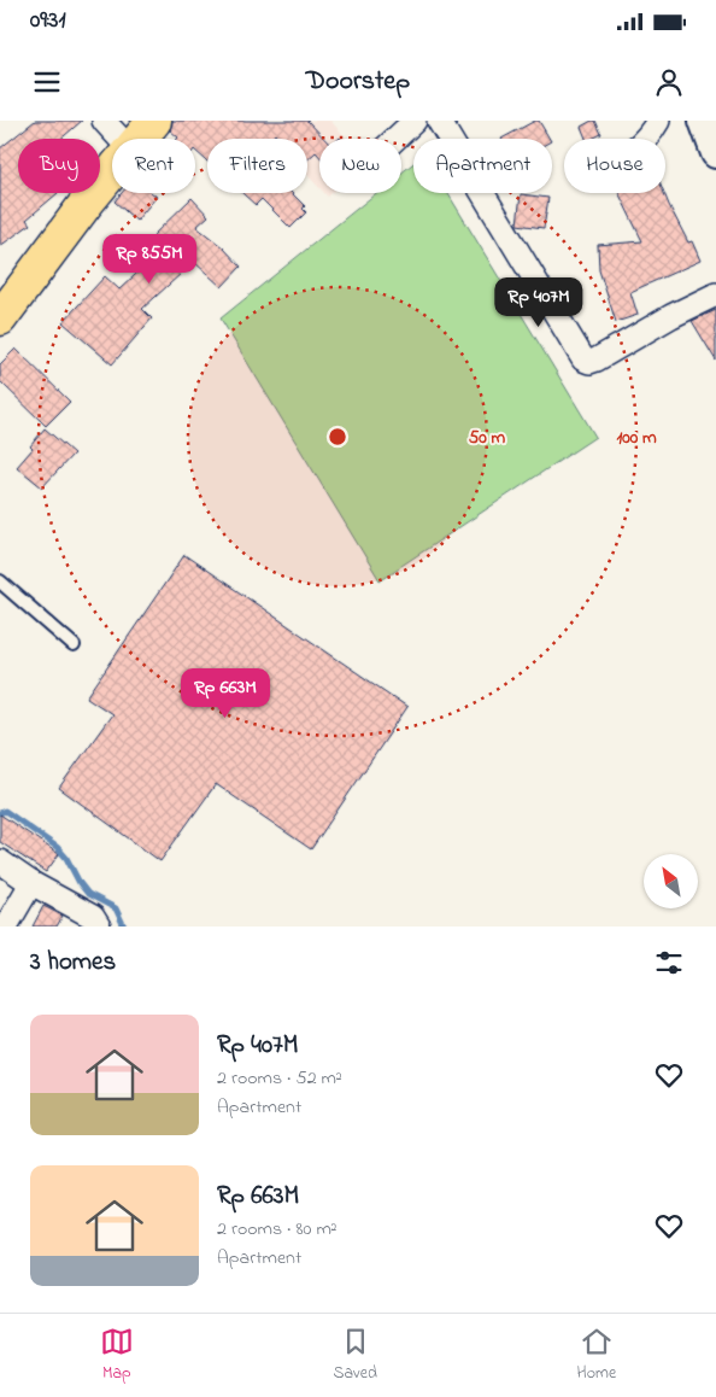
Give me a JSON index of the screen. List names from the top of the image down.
{
  "north": "top left",
  "page": {
    "status": "09:31",
    "header": "Doorstep",
    "chip": [
      "Buy",
      "Rent",
      "Filters",
      "New",
      "Apartment",
      "House"
    ],
    "price": ["Rp 855M", "Rp 407M", "Rp 663M"],
    "heading": "3 homes",
    "list": [
      {
        "name": "Rp 407M",
        "note": "2 rooms · 52 m² · Apartment"
      },
      {
        "name": "Rp 663M",
        "note": "2 rooms · 80 m² · Apartment"
      }
    ],
    "tabs": ["Map", "Saved", "Home"]
  },
  "rings": ["50 m", "100 m"]
}
